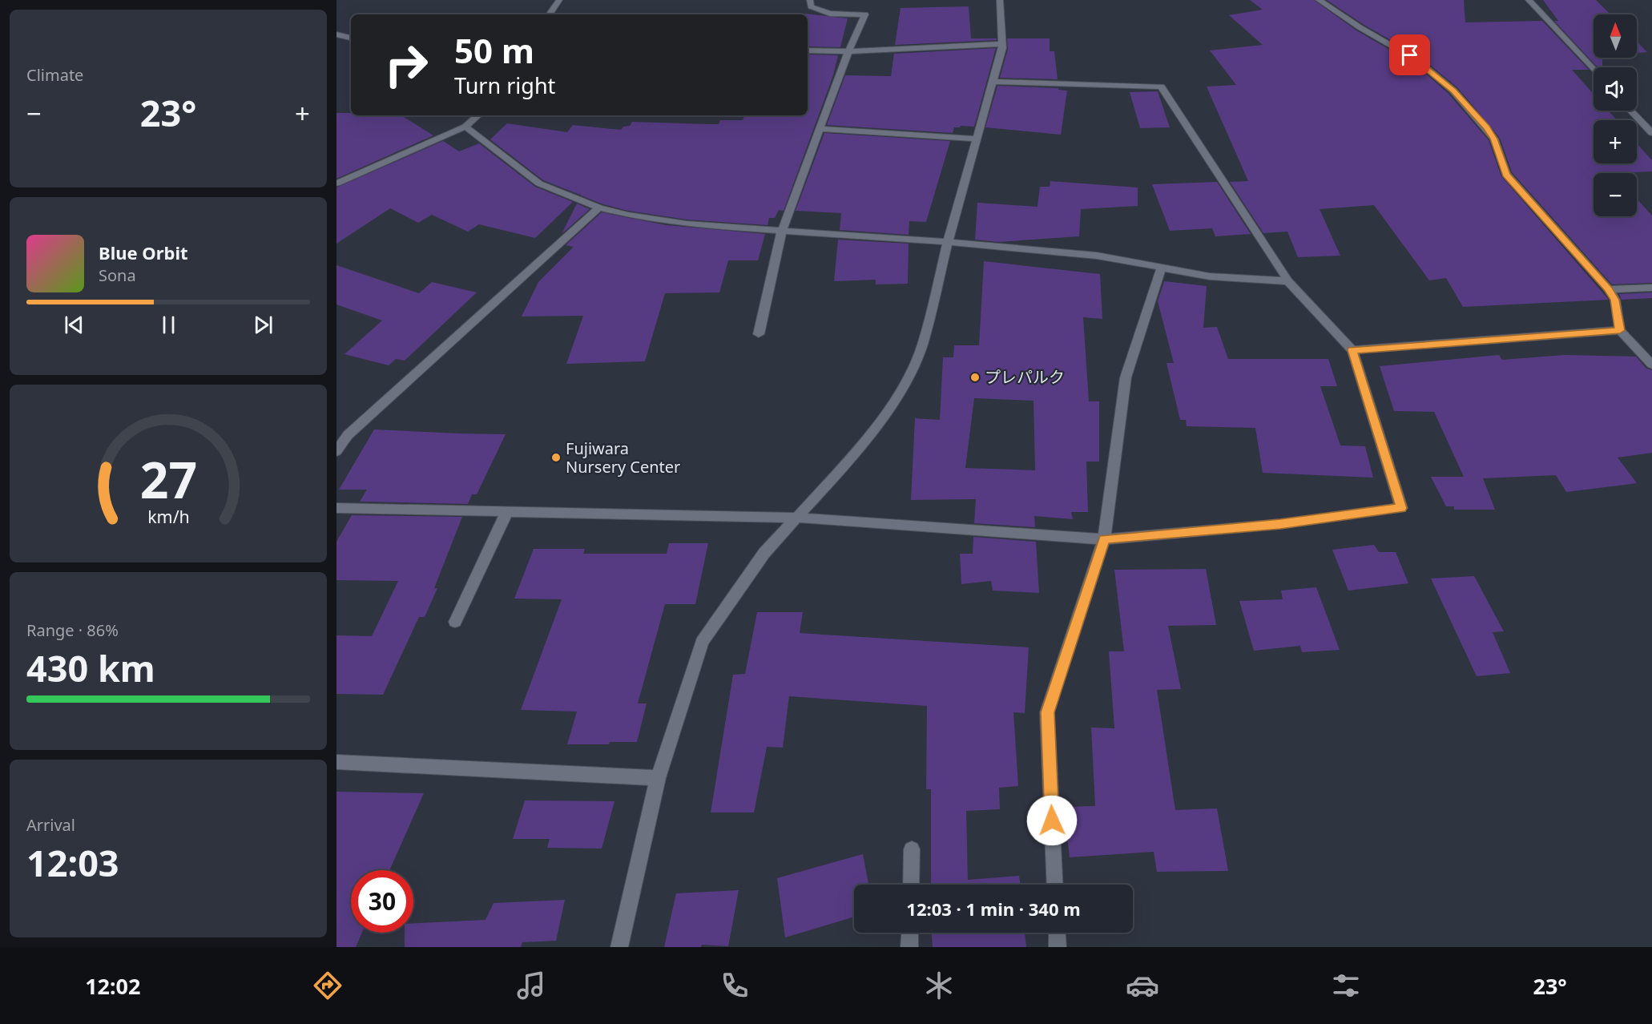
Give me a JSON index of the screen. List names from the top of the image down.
{
  "places": ["プレパルク", "Fujiwara Nursery Center"],
  "north": "top",
  "page": {
    "tile": [
      "Climate",
      ["Range · 86%", "430 km"],
      ["Arrival", "12:03"]
    ],
    "map_buttons": ["+", "−"],
    "turn": ["50 m", "Turn right"],
    "heat": ["−", "23°", "+"],
    "song": ["Blue Orbit", "Sona"],
    "limit": "30",
    "trip": "12:03 · 1 min · 340 m",
    "tabs": ["12:02", "23°"],
    "gauge": ["27", "km/h"]
  }
}
